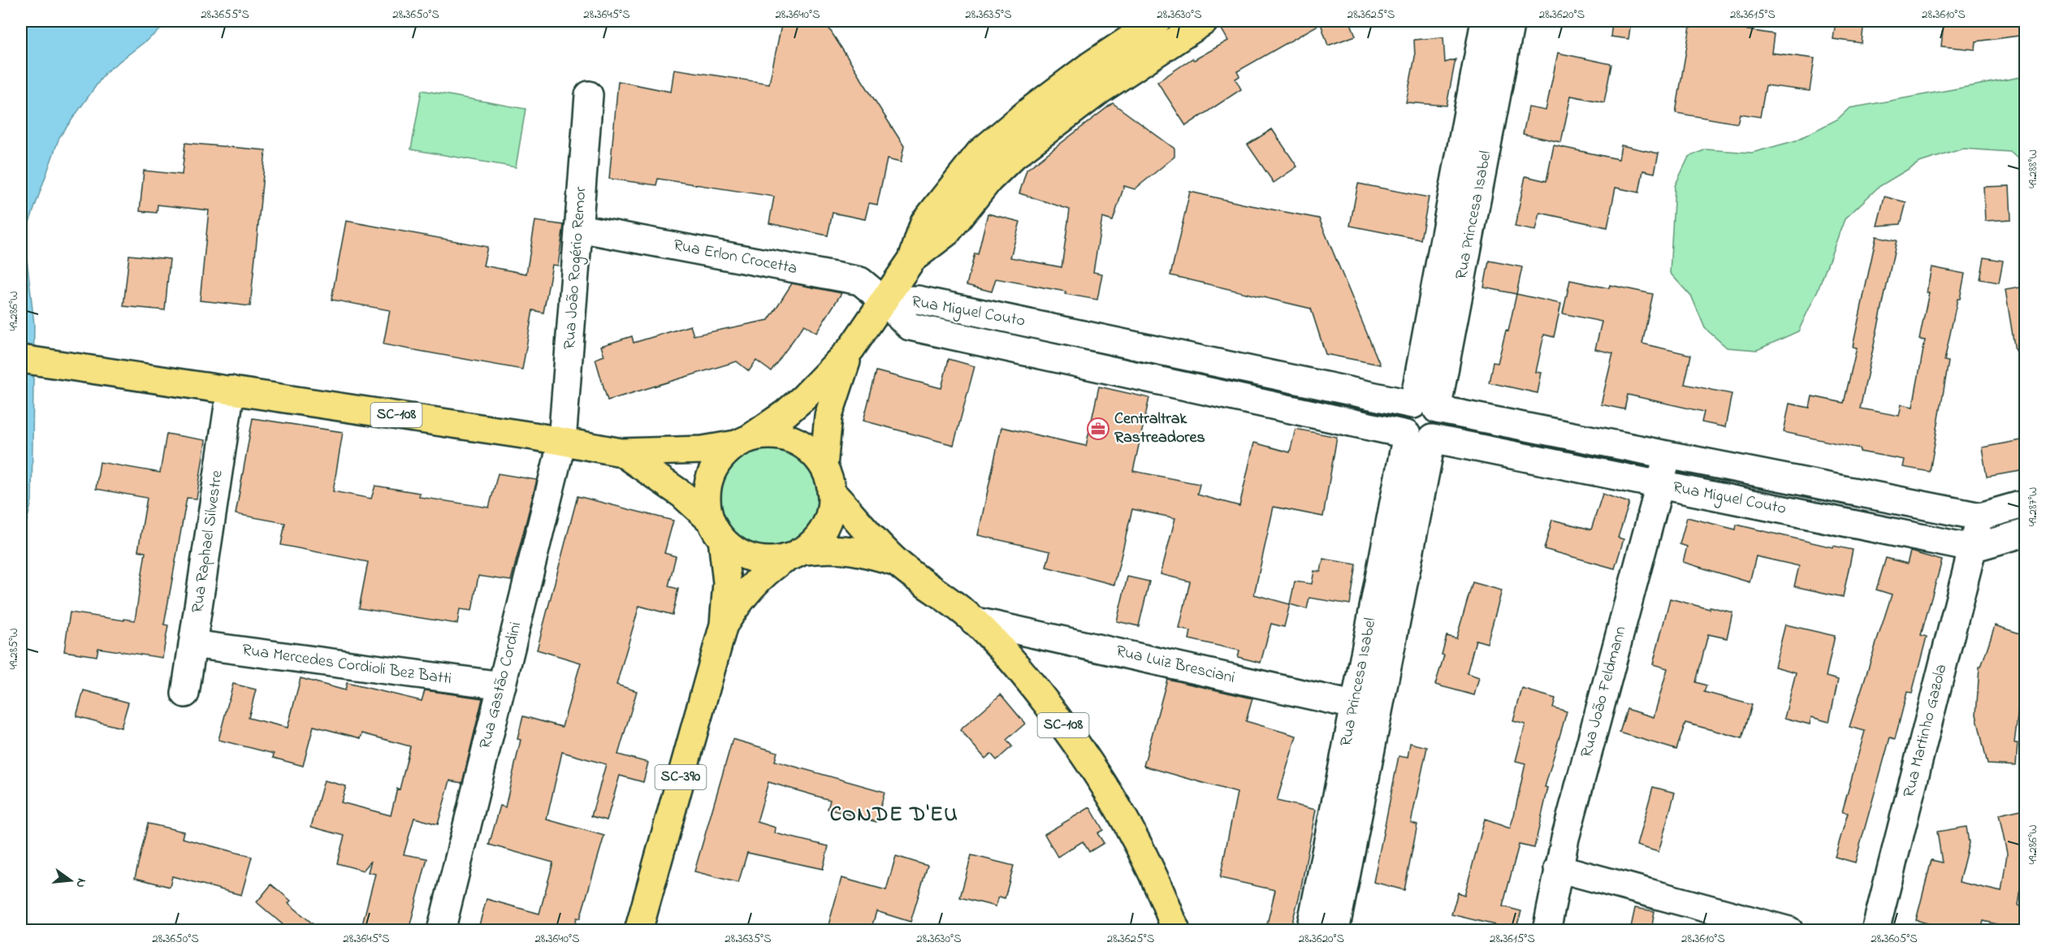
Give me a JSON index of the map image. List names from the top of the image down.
{
  "streets": {
    "main road": ["SC-108", "SC-390"],
    "street": [
      "Rua Princesa Isabel",
      "Rua Erlon Crocetta",
      "Rua João Rogério Remor",
      "Rua Miguel Couto",
      "Rua Raphael Silvestre",
      "Rua Mercedes Cordioli Bez Batti",
      "Rua Luiz Bresciani",
      "Rua Gastão Cordini",
      "Rua João Feldmann",
      "Rua Martinho Gazola"
    ]
  },
  "crossings": [
    ["Rua Princesa Isabel", "Rua Miguel Couto"],
    ["Rua Princesa Isabel", "Rua Luiz Bresciani"],
    ["Rua Erlon Crocetta", "Rua João Rogério Remor"],
    ["Rua Erlon Crocetta", "Rua Miguel Couto"],
    ["Rua João Rogério Remor", "SC-108"],
    ["Rua João Rogério Remor", "Rua Gastão Cordini"],
    ["Rua Miguel Couto", "Rua João Feldmann"],
    ["Rua Miguel Couto", "Rua Martinho Gazola"],
    ["SC-108", "Rua Raphael Silvestre"],
    ["SC-108", "Rua Luiz Bresciani"],
    ["SC-108", "Rua Gastão Cordini"],
    ["SC-108", "SC-390"],
    ["Rua Raphael Silvestre", "Rua Mercedes Cordioli Bez Batti"],
    ["Rua Mercedes Cordioli Bez Batti", "Rua Gastão Cordini"]
  ],
  "districts": ["CONDE D'EU"],
  "places": {
    "office": ["Centraltrak Rastreadores"]
  },
  "north": "right",
  "coordinates": [
    "28.3655°S",
    "28.3650°S",
    "28.3645°S",
    "28.3640°S",
    "28.3635°S",
    "28.3630°S",
    "28.3625°S",
    "28.3620°S",
    "28.3615°S",
    "28.3610°S",
    "49.288°W",
    "49.286°W",
    "49.287°W",
    "49.285°W",
    "28.3605°S"
  ]
}
